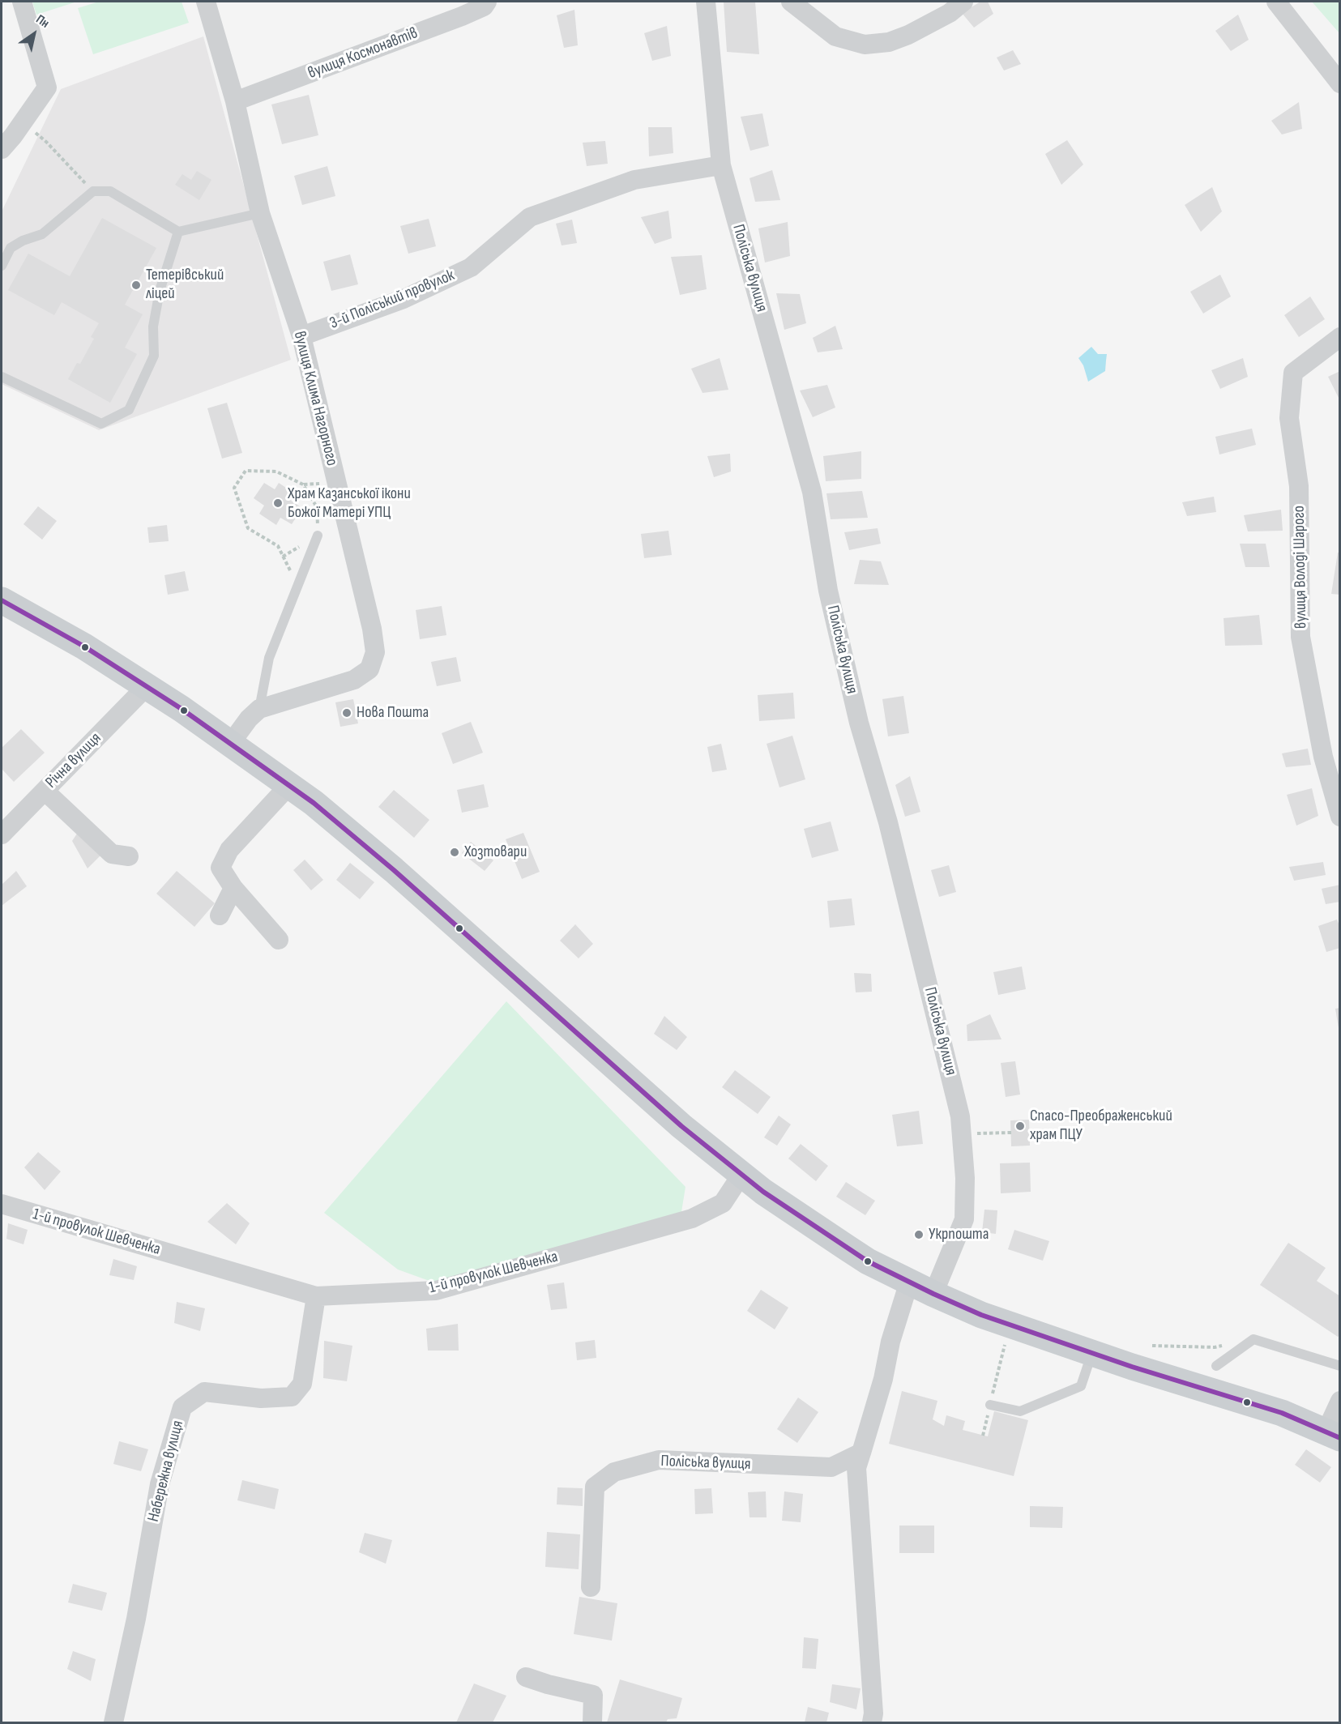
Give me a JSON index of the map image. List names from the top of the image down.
{
  "streets": {
    "street": [
      "вулиця Космонавтів",
      "Поліська вулиця",
      "3-й Поліський провулок",
      "вулиця Клима Нагорного",
      "вулиця Володі Шарого",
      "Річна вулиця",
      "1-й провулок Шевченка",
      "Набережна вулиця"
    ]
  },
  "crossings": [
    ["вулиця Космонавтів", "вулиця Клима Нагорного"],
    ["Поліська вулиця", "3-й Поліський провулок"],
    ["3-й Поліський провулок", "вулиця Клима Нагорного"],
    ["1-й провулок Шевченка", "Набережна вулиця"]
  ],
  "places": [
    "Тетерівський ліцей",
    "Храм Казанської ікони Божої Матері УПЦ",
    "Нова Пошта",
    "Хозтовари",
    "Спасо-Преображенський храм ПЦУ",
    "Укрпошта"
  ],
  "north": "top right"
}
